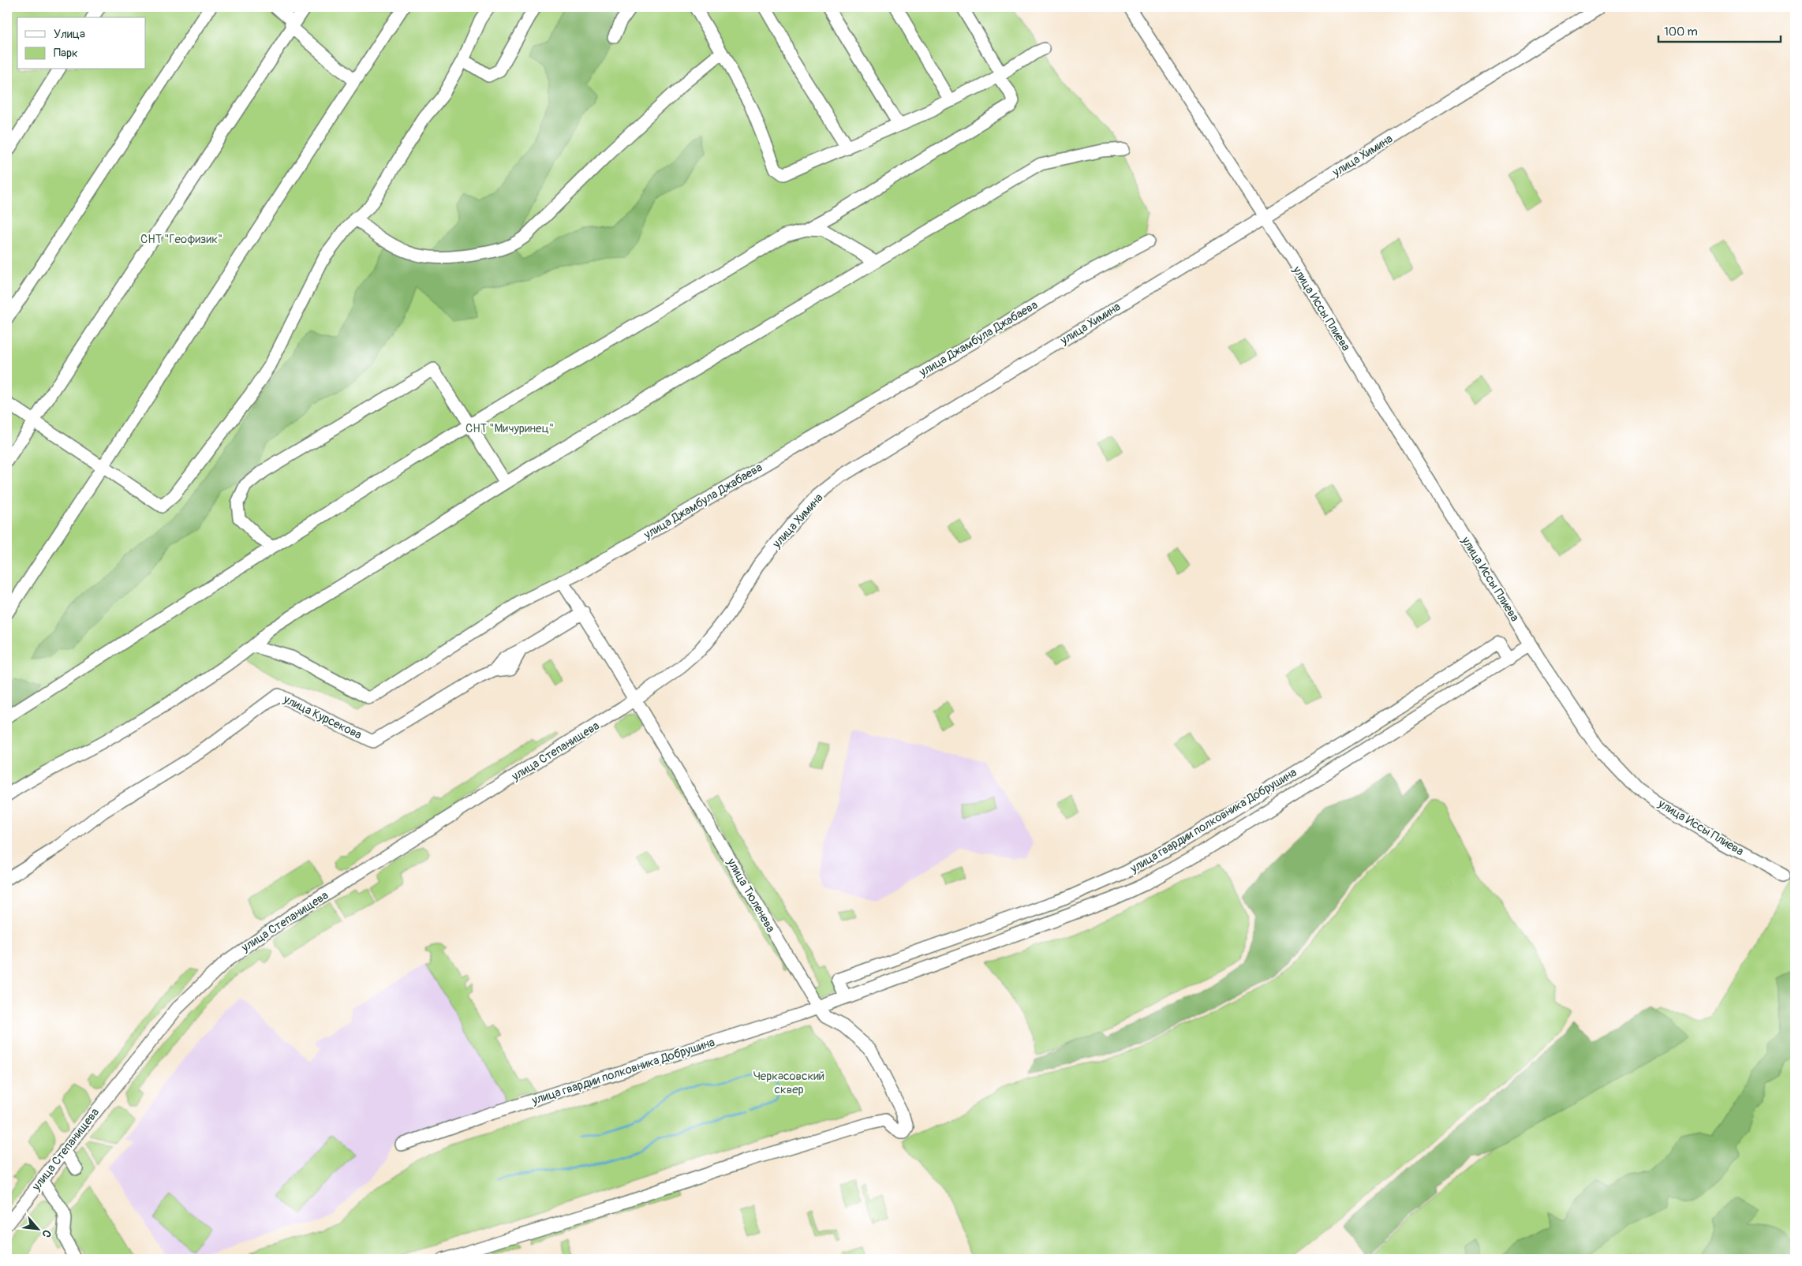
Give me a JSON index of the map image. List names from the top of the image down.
{
  "streets": {
    "street": [
      "улица Химина",
      "улица Иссы Плиева",
      "улица Джамбула Джабаева",
      "улица Курсекова",
      "улица Степанищева",
      "улица гвардии полковника Добрушина",
      "улица Тюленева"
    ]
  },
  "crossings": [
    ["улица Химина", "улица Иссы Плиева"],
    ["улица Химина", "улица Степанищева"],
    ["улица Химина", "улица Тюленева"],
    ["улица Иссы Плиева", "улица гвардии полковника Добрушина"],
    ["улица Джамбула Джабаева", "улица Тюленева"],
    ["улица Курсекова", "улица Тюленева"],
    ["улица Степанищева", "улица Тюленева"],
    ["улица гвардии полковника Добрушина", "улица Тюленева"]
  ],
  "parks": ["СНТ \"Геофизик\"", "СНТ \"Мичуринец\"", "Черкасовский сквер"],
  "legend": ["Улица", "Парк"],
  "scale_bar": "100 m",
  "north": "bottom right"
}
